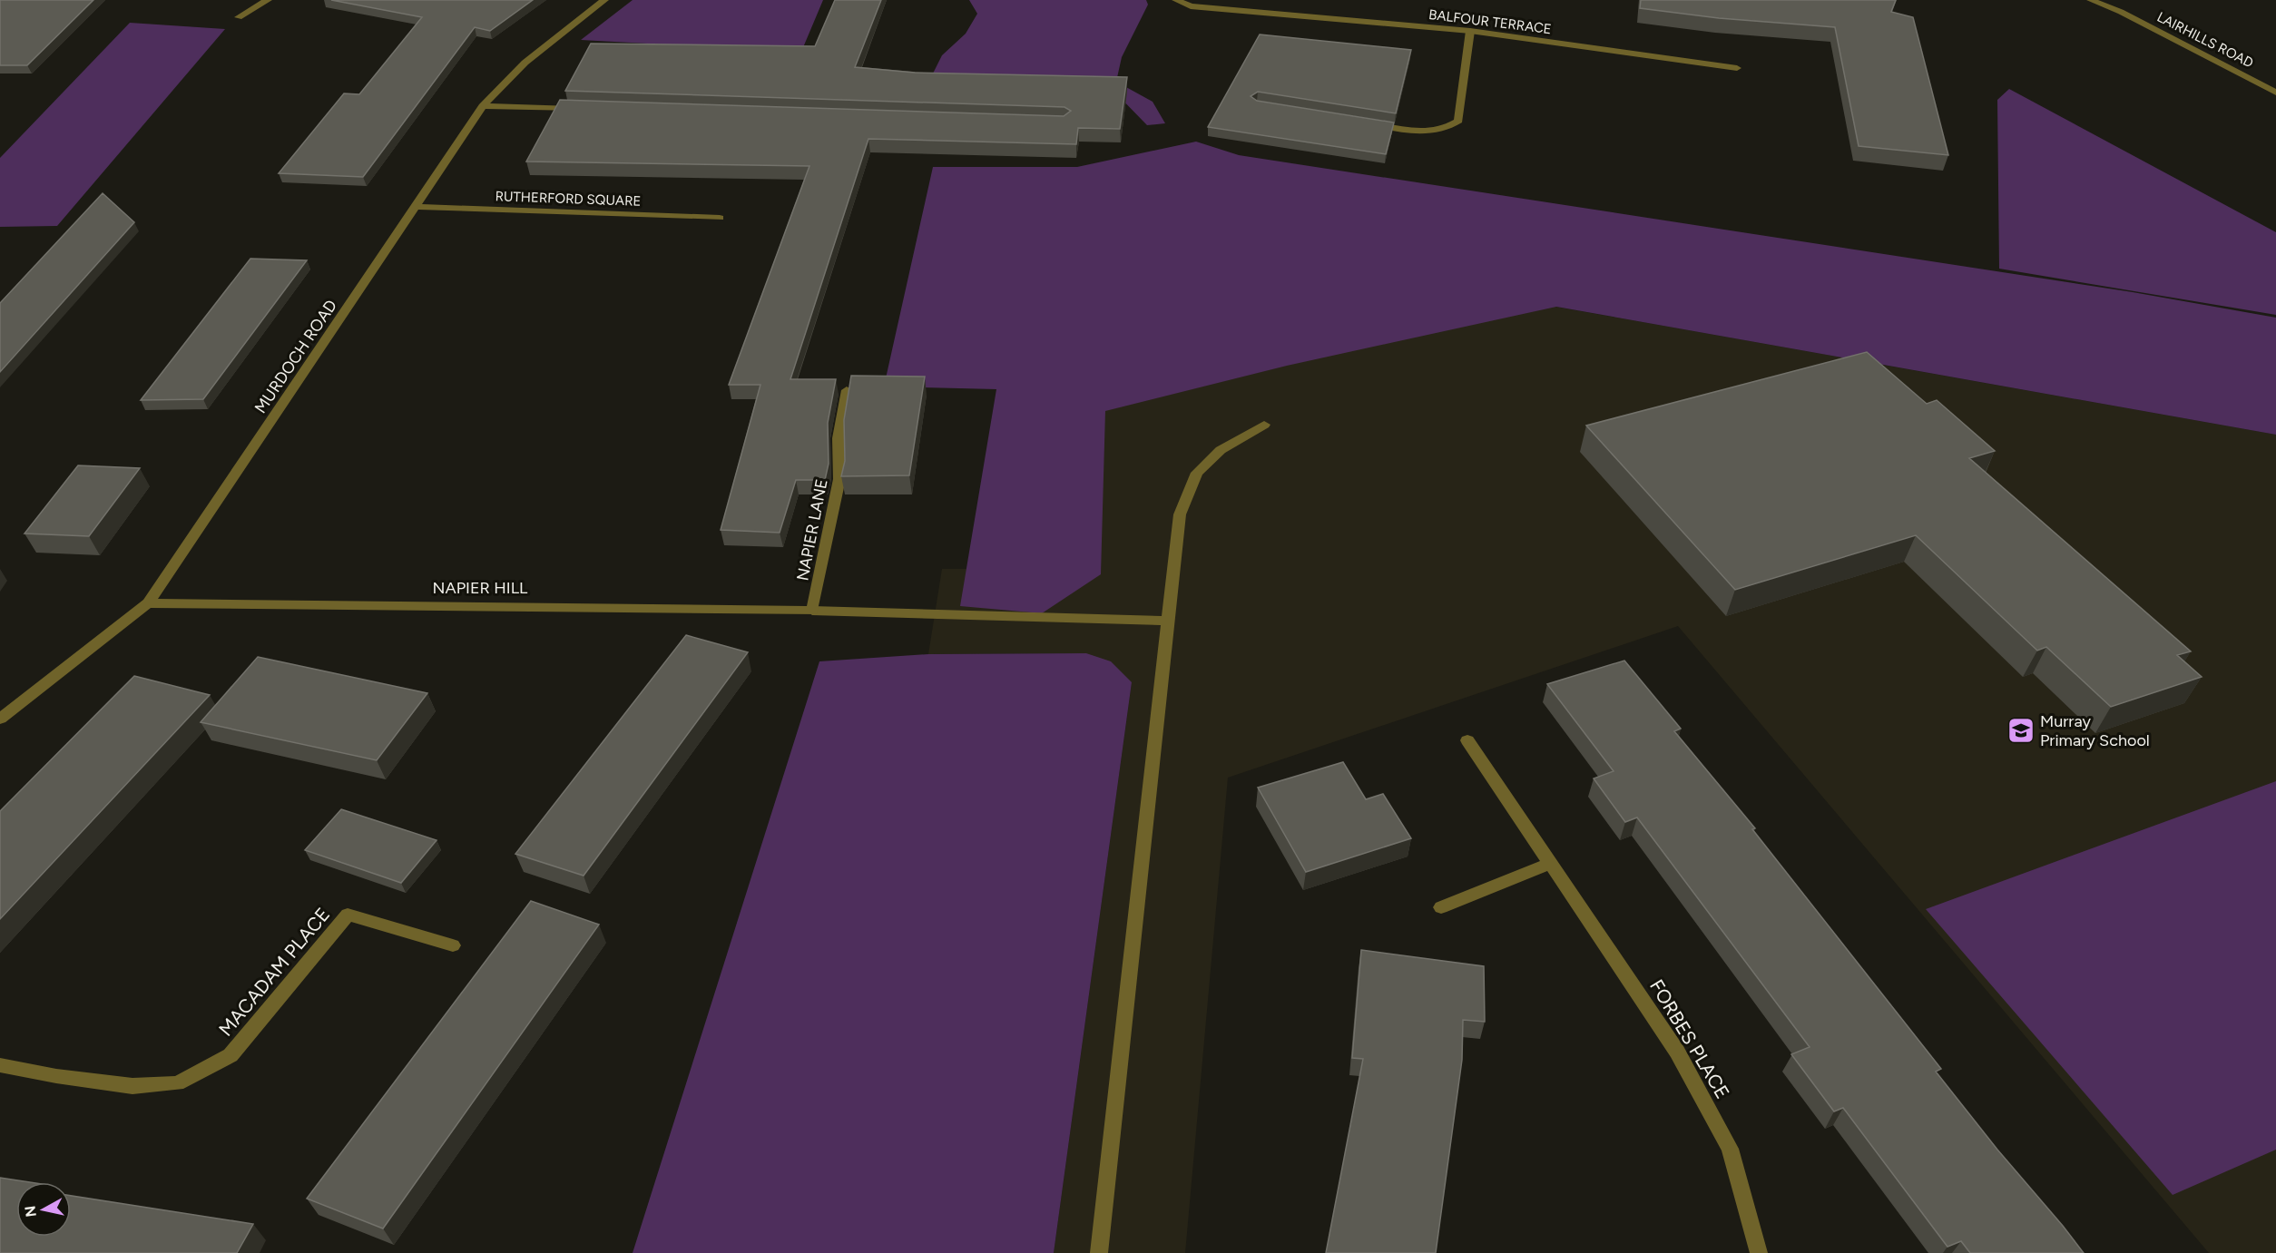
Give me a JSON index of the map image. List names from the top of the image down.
{
  "streets": {
    "street": [
      "BALFOUR TERRACE",
      "LAIRHILLS ROAD",
      "RUTHERFORD SQUARE",
      "MURDOCH ROAD",
      "NAPIER LANE",
      "NAPIER HILL",
      "MACADAM PLACE",
      "FORBES PLACE"
    ]
  },
  "crossings": [
    ["RUTHERFORD SQUARE", "MURDOCH ROAD"],
    ["MURDOCH ROAD", "NAPIER HILL"],
    ["NAPIER LANE", "NAPIER HILL"]
  ],
  "places": {
    "school or university": ["Murray Primary School"]
  },
  "north": "left"
}
